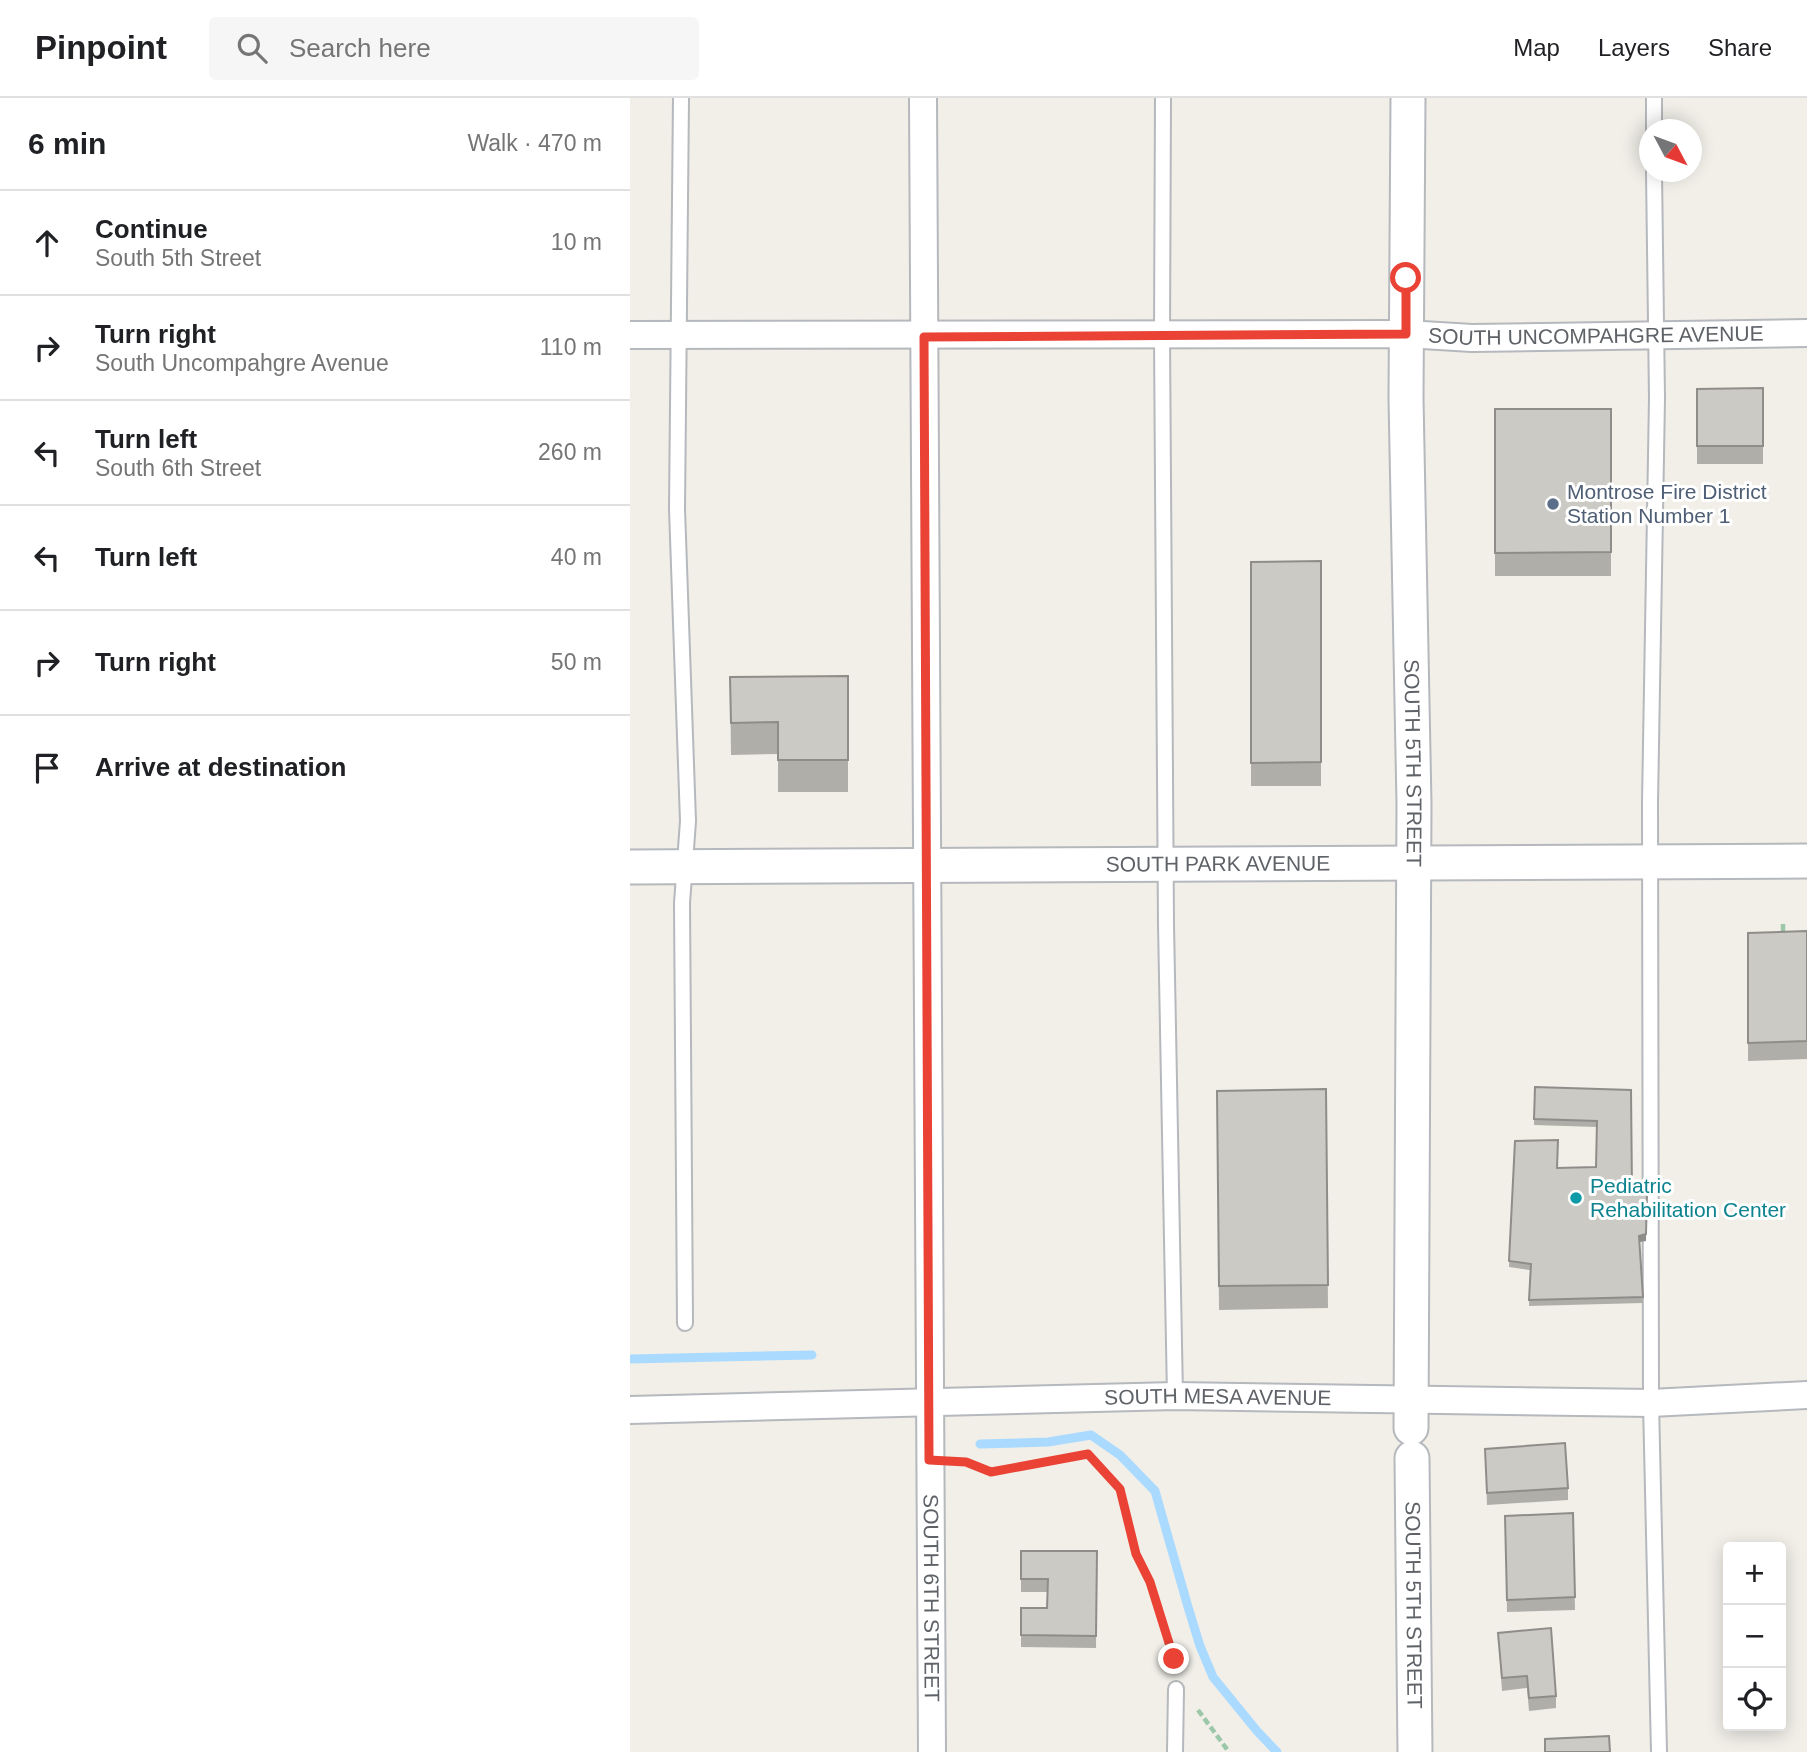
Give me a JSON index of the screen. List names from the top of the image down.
{
  "streets": {
    "street": [
      "SOUTH UNCOMPAHGRE AVENUE",
      "SOUTH 5TH STREET",
      "SOUTH PARK AVENUE",
      "SOUTH MESA AVENUE",
      "SOUTH 6TH STREET"
    ]
  },
  "crossings": [
    ["SOUTH UNCOMPAHGRE AVENUE", "SOUTH 5TH STREET"],
    ["SOUTH UNCOMPAHGRE AVENUE", "SOUTH 6TH STREET"],
    ["SOUTH 5TH STREET", "SOUTH PARK AVENUE"],
    ["SOUTH 5TH STREET", "SOUTH MESA AVENUE"],
    ["SOUTH PARK AVENUE", "SOUTH 6TH STREET"],
    ["SOUTH MESA AVENUE", "SOUTH 6TH STREET"]
  ],
  "places": ["Montrose Fire District Station Number 1", "Pediatric Rehabilitation Center"],
  "north": "bottom right",
  "page": {
    "header": "Pinpoint",
    "search": "Search here",
    "nav": ["Map", "Layers", "Share"],
    "heading": ["6 min", "Walk · 470 m"],
    "list": [
      ["Continue", "South 5th Street", "10 m"],
      ["Turn right", "South Uncompahgre Avenue", "110 m"],
      ["Turn left", "South 6th Street", "260 m"],
      ["Turn left", "40 m"],
      ["Turn right", "50 m"],
      "Arrive at destination"
    ],
    "map_buttons": ["+", "−"]
  }
}
